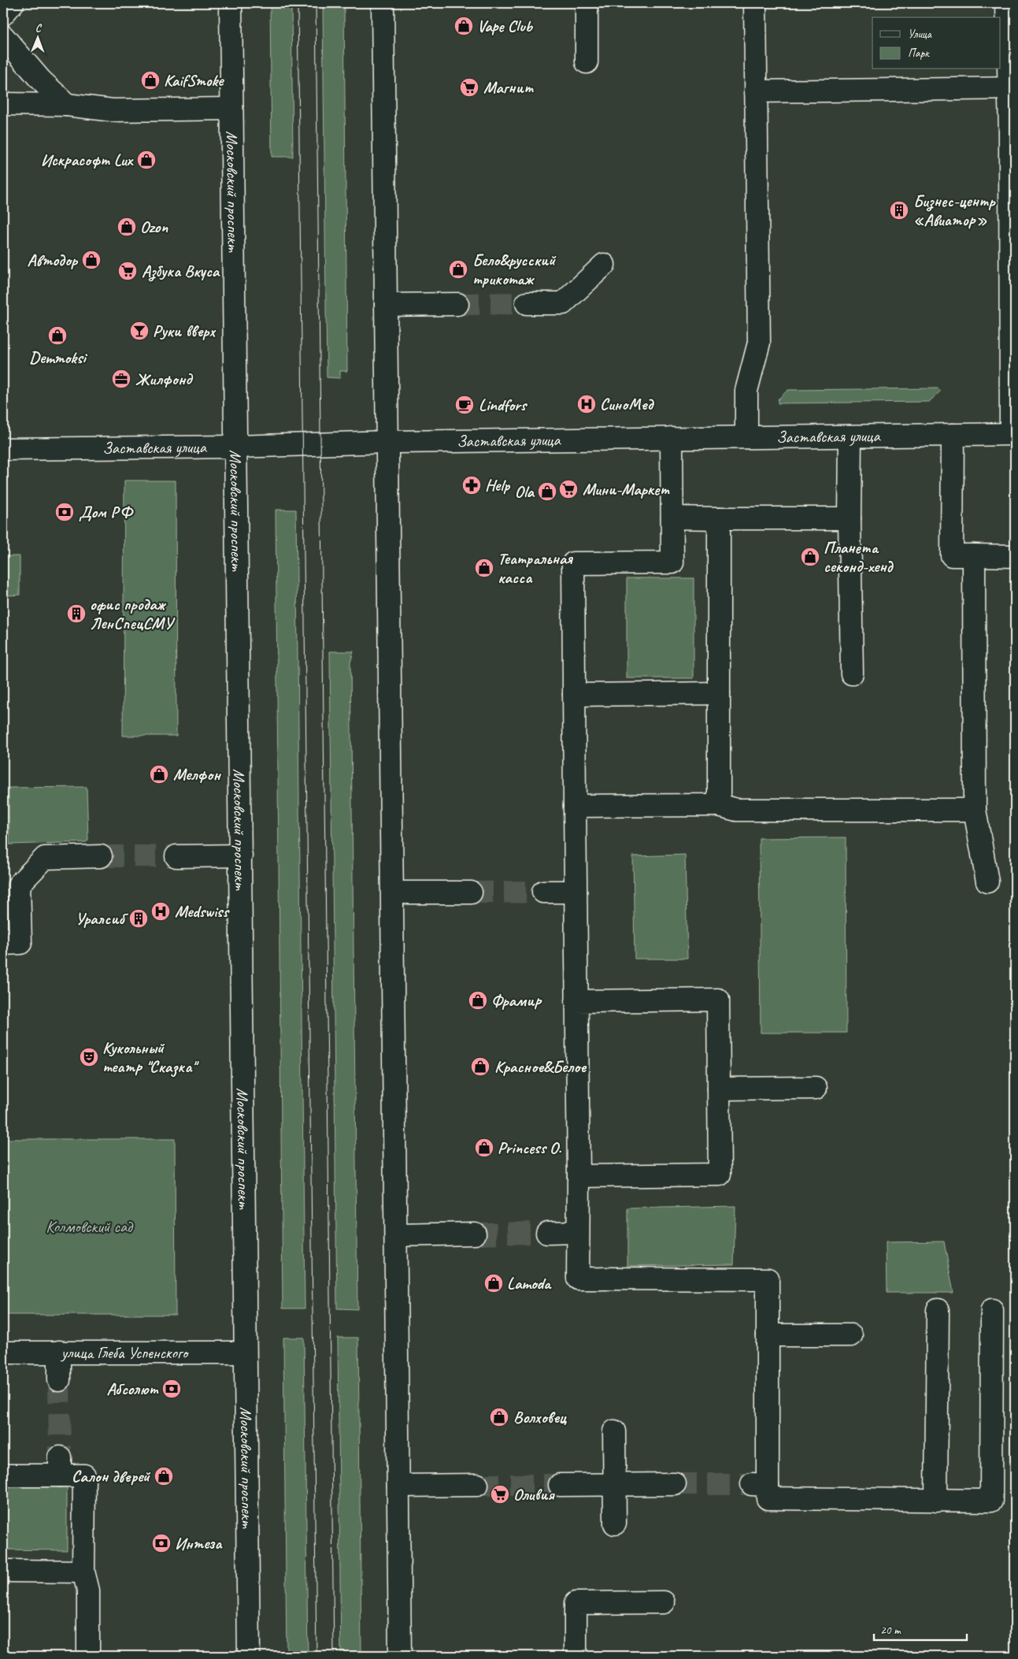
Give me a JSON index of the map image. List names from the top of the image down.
{
  "streets": {
    "main road": ["Московский проспект", "Заставская улица", "улица Глеба Успенского"]
  },
  "crossings": [
    ["Московский проспект", "Заставская улица"],
    ["Московский проспект", "улица Глеба Успенского"]
  ],
  "parks": ["Колмовский сад"],
  "places": {
    "shop": [
      "Vape Club",
      "KaifSmoke",
      "Искрасофт Lux",
      "Ozon",
      "Автодор",
      "Бело&русский трикотаж",
      "Demmoksi",
      "Ola",
      "Планета секонд-хенд",
      "Театральная касса",
      "Мелфон",
      "Фрамир",
      "Красное&Белое",
      "Princess O.",
      "Lamoda",
      "Волховец",
      "Салон дверей"
    ],
    "supermarket": [
      "Магнит",
      "Азбука Вкуса",
      "Мини-Маркет",
      "Оливия"
    ],
    "building": ["Бизнес-центр «Авиатор»", "офис продаж ЛенСпецСМУ", "Уралсиб"],
    "bar": ["Руки вверх"],
    "office": ["Жилфонд"],
    "hospital": ["СиноМед", "Medswiss"],
    "cafe": ["Lindfors"],
    "pharmacy": ["Help"],
    "bank": ["Дом РФ", "Абсолют", "Интеза"],
    "theatre": ["Кукольный театр \"Сказка\""]
  },
  "legend": ["Улица", "Парк"],
  "scale_bar": "20 m",
  "north": "top"
}
